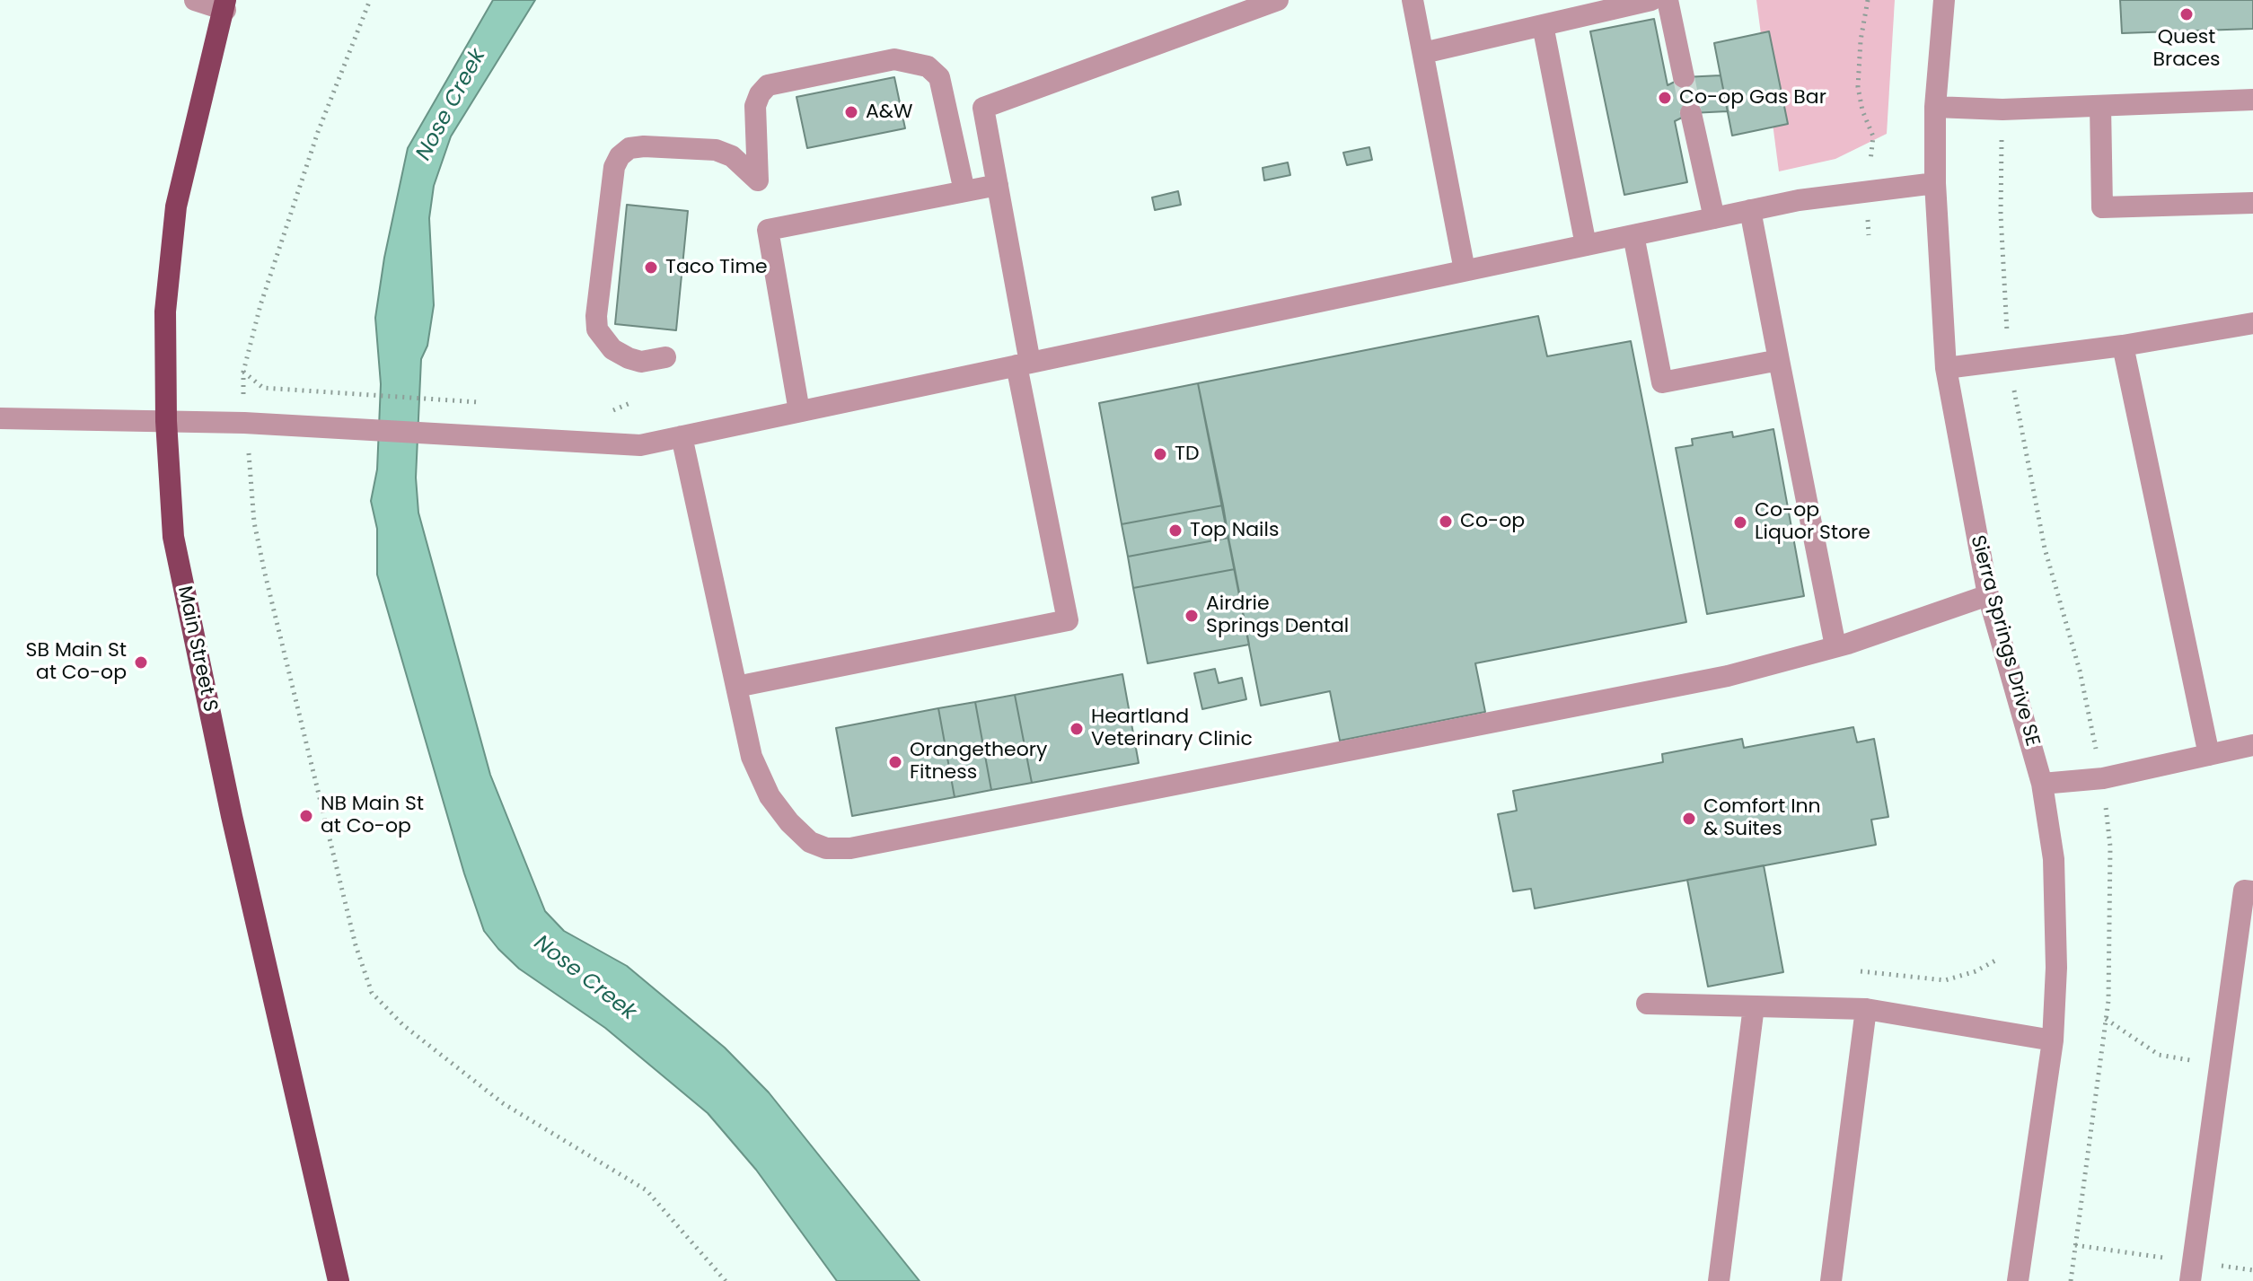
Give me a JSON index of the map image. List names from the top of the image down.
{
  "streets": {
    "main road": ["Main Street S"],
    "street": ["Sierra Springs Drive SE"]
  },
  "water": ["Nose Creek"],
  "places": [
    "Quest Braces",
    "Co-op Gas Bar",
    "A&W",
    "Taco Time",
    "TD",
    "Co-op",
    "Co-op Liquor Store",
    "Top Nails",
    "Airdrie Springs Dental",
    "SB Main St at Co-op",
    "Heartland Veterinary Clinic",
    "Orangetheory Fitness",
    "NB Main St at Co-op",
    "Comfort Inn & Suites"
  ]
}
